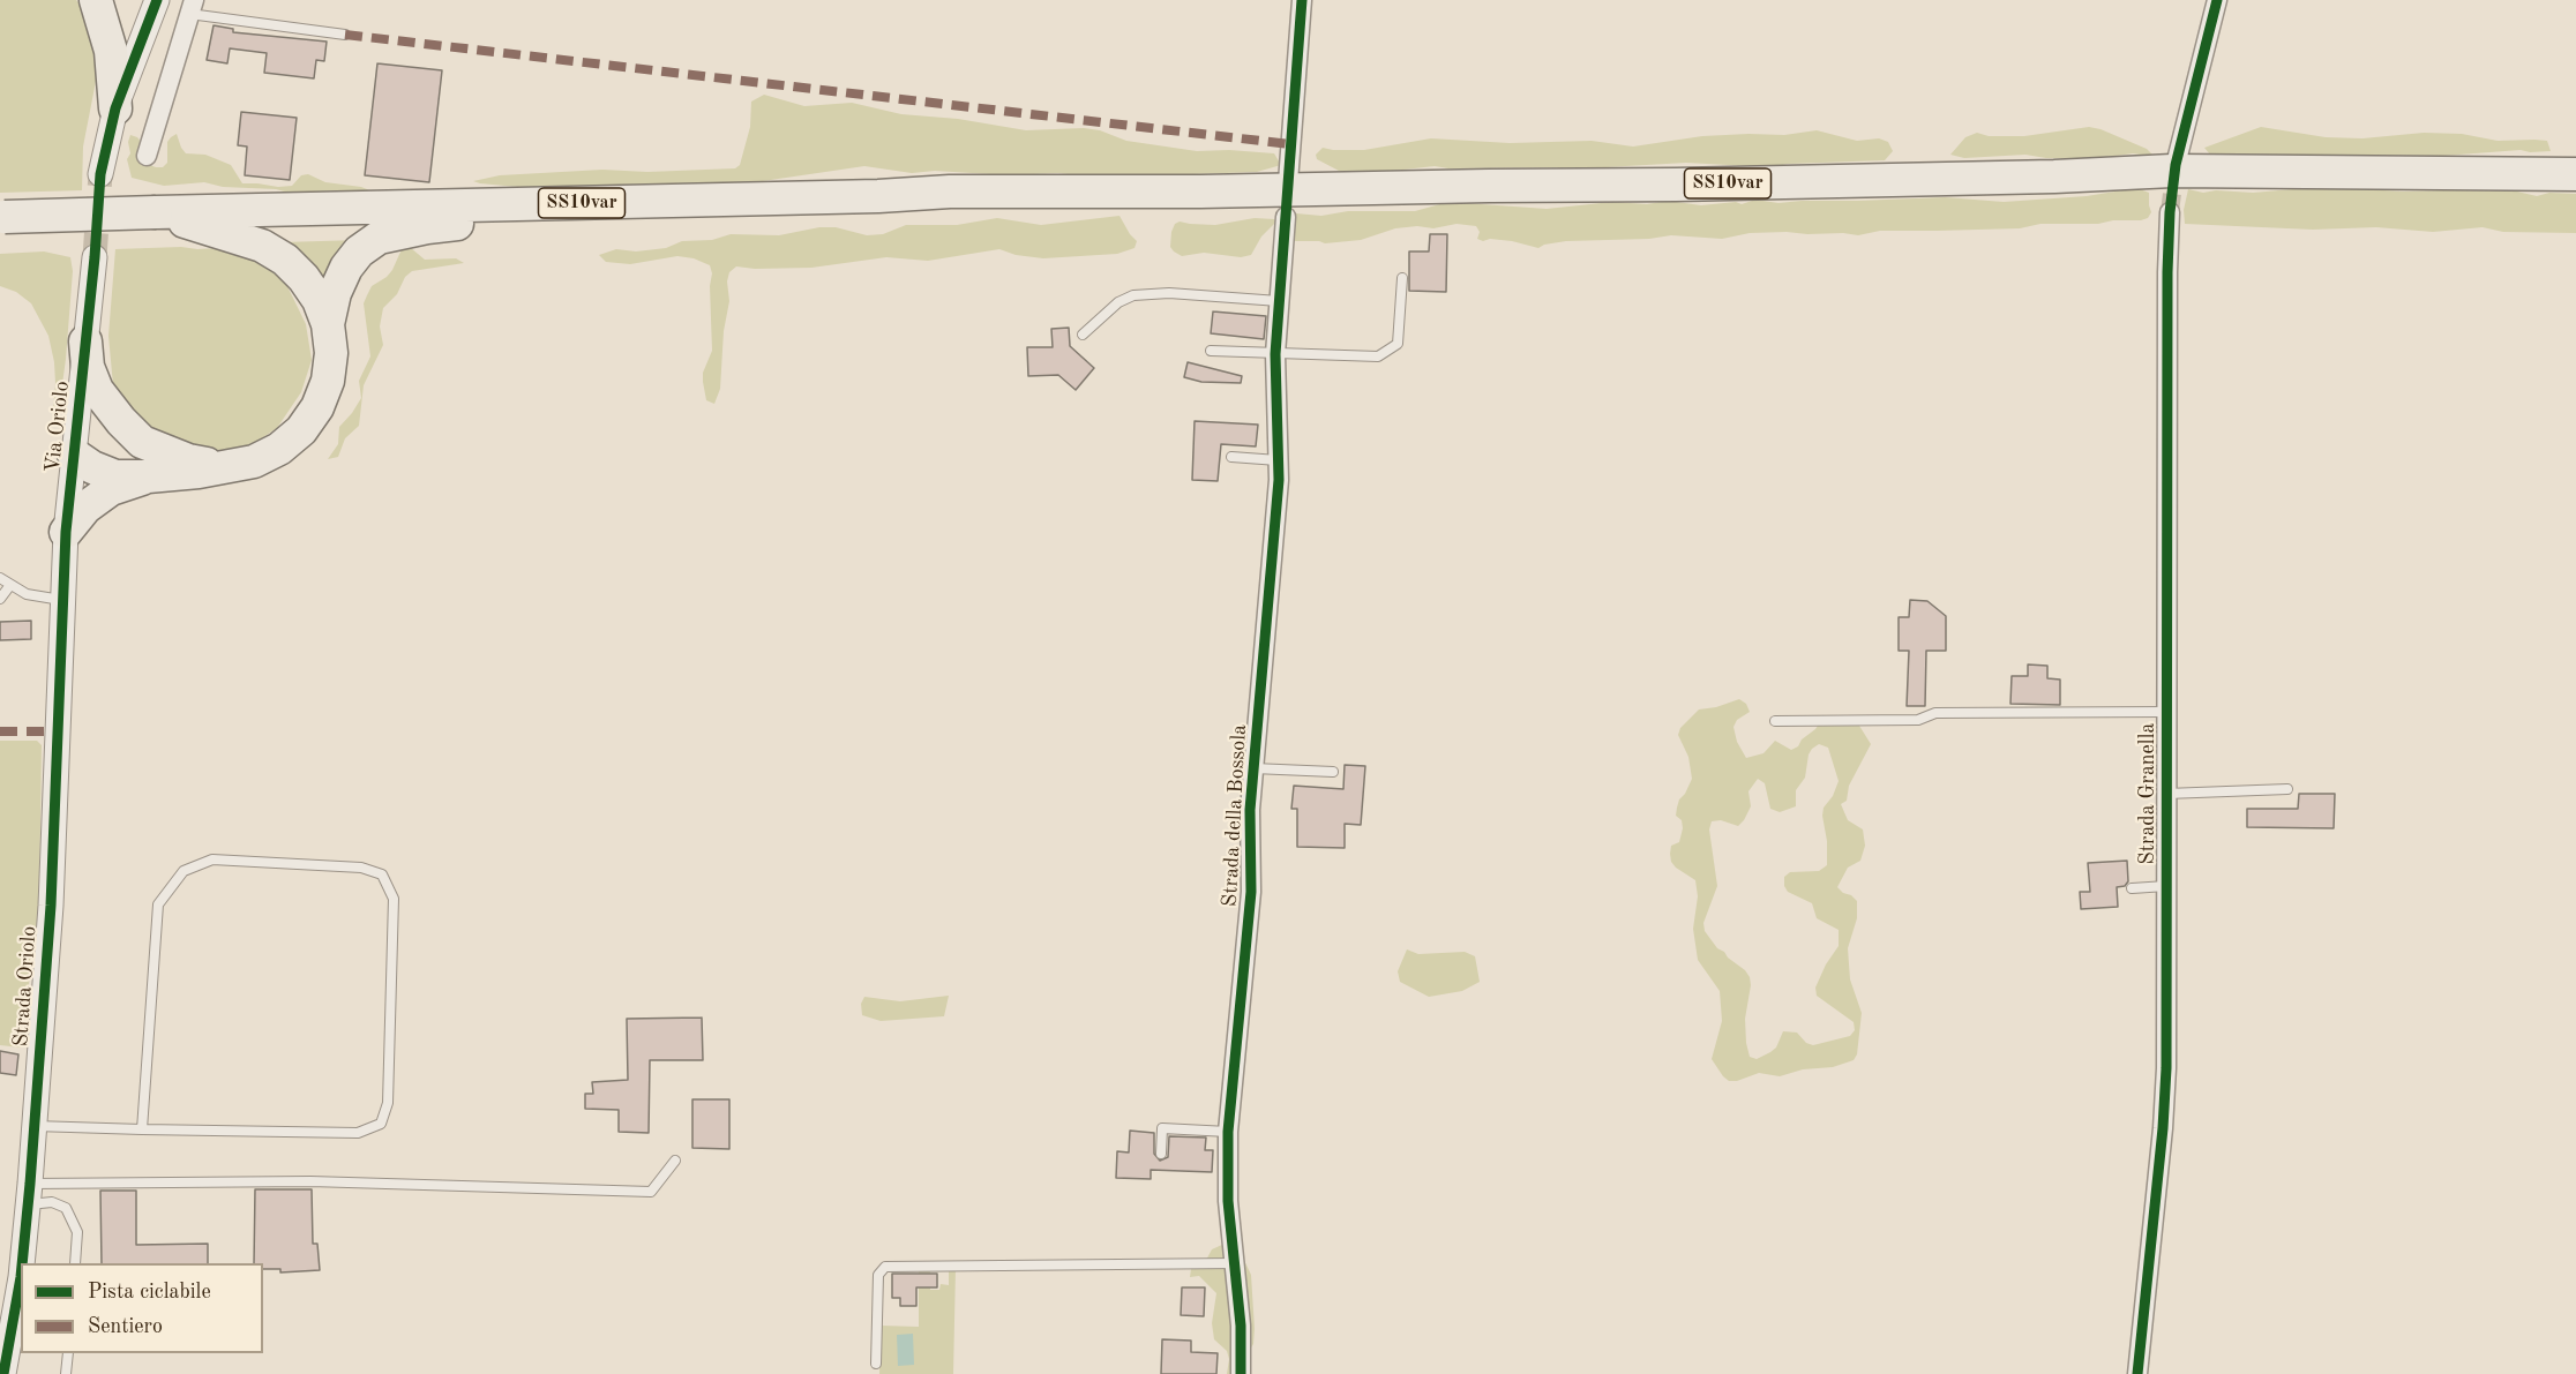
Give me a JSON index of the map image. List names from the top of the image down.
{
  "streets": {
    "highway": ["SS10var"],
    "street": [
      "Via Oriolo",
      "Strada Granella",
      "Strada della Bossola",
      "Strada Oriolo"
    ]
  },
  "crossings": [
    ["Via Oriolo", "Strada Oriolo"]
  ],
  "legend": ["Pista ciclabile", "Sentiero"]
}
